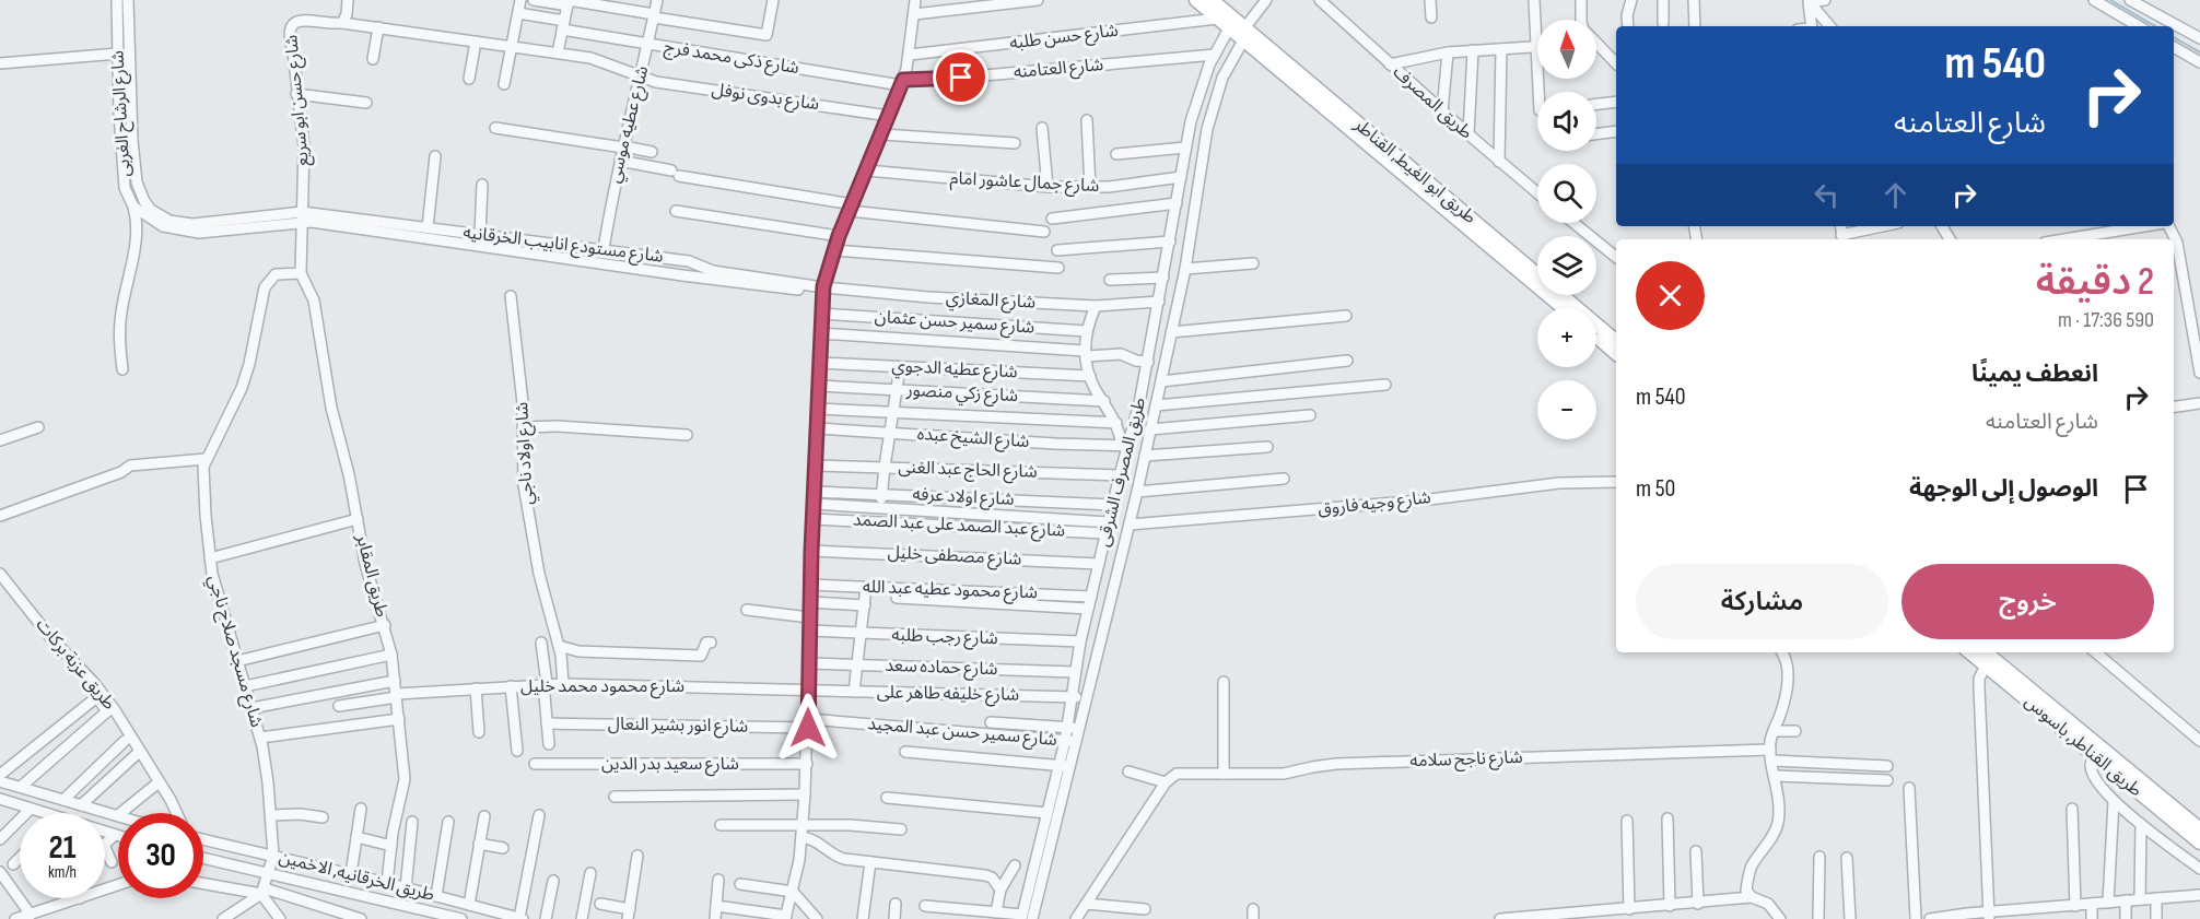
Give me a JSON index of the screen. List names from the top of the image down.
{
  "streets": {
    "main road": ["طريق ابو الغيط, القناطر", "طريق القناطر, باسوس"],
    "street": [
      "شارع حسن طلبه",
      "شارع ذكى محمد فرج",
      "شارع العتامنه",
      "شارع بدوى نوفل",
      "شارع حسن ابو سريع",
      "طريق المصرف",
      "شارع الرشاح الغربى",
      "شارع عطيه موسي",
      "شارع جمال عاشور امام",
      "شارع مستودع انابيب الخرقانيه",
      "شارع المغازي",
      "شارع سمير حسن عثمان",
      "شارع عطيه الدجوي",
      "شارع زكي منصور",
      "شارع الشيخ عبده",
      "شارع اولاد ناجي",
      "شارع الحاج عبد الغنى",
      "طريق المصرف الشرقى",
      "شارع اولاد عرفه",
      "شارع وجيه فاروق",
      "شارع عبد الصمد على عبد الصمد",
      "شارع مصطفى خليل",
      "طريق المقابر",
      "شارع محمود عطيه عبد الله",
      "شارع رجب طلبه",
      "شارع مسجد صلاح ناجي",
      "طريق عزبة بركات",
      "شارع حماده سعد",
      "شارع محمود محمد خليل",
      "شارع خليفه طاهر على",
      "شارع انور بشير النعال",
      "شارع سمير حسن عبد المجيد",
      "شارع ناجح سلامه",
      "شارع سعيد بدر الدين",
      "طريق الخرقانيه, الاخمين"
    ]
  },
  "crossings": [
    ["شارع حسن طلبه", "طريق ابو الغيط, القناطر"],
    ["شارع ذكى محمد فرج", "شارع العتامنه"],
    ["شارع ذكى محمد فرج", "شارع عطيه موسي"],
    ["شارع العتامنه", "طريق المصرف الشرقى"],
    ["شارع بدوى نوفل", "شارع حسن ابو سريع"],
    ["شارع بدوى نوفل", "شارع عطيه موسي"],
    ["شارع حسن ابو سريع", "شارع الرشاح الغربى"],
    ["شارع حسن ابو سريع", "شارع مستودع انابيب الخرقانيه"],
    ["شارع الرشاح الغربى", "شارع مستودع انابيب الخرقانيه"],
    ["شارع عطيه موسي", "شارع مستودع انابيب الخرقانيه"],
    ["طريق ابو الغيط, القناطر", "طريق المصرف الشرقى"],
    ["شارع جمال عاشور امام", "طريق المصرف الشرقى"],
    ["شارع مستودع انابيب الخرقانيه", "شارع المغازي"],
    ["شارع المغازي", "طريق المصرف الشرقى"],
    ["شارع الشيخ عبده", "طريق المصرف الشرقى"],
    ["شارع اولاد ناجي", "شارع محمود محمد خليل"],
    ["شارع الحاج عبد الغنى", "طريق المصرف الشرقى"],
    ["طريق المصرف الشرقى", "شارع اولاد عرفه"],
    ["طريق المصرف الشرقى", "شارع وجيه فاروق"],
    ["طريق المصرف الشرقى", "شارع عبد الصمد على عبد الصمد"],
    ["طريق المصرف الشرقى", "شارع مصطفى خليل"],
    ["طريق المصرف الشرقى", "شارع محمود عطيه عبد الله"],
    ["طريق المصرف الشرقى", "شارع رجب طلبه"],
    ["طريق المصرف الشرقى", "شارع حماده سعد"],
    ["طريق المصرف الشرقى", "شارع خليفه طاهر على"],
    ["طريق المصرف الشرقى", "شارع سمير حسن عبد المجيد"],
    ["طريق المقابر", "شارع مسجد صلاح ناجي"],
    ["طريق المقابر", "شارع محمود محمد خليل"],
    ["طريق المقابر", "طريق الخرقانيه, الاخمين"],
    ["شارع مسجد صلاح ناجي", "طريق الخرقانيه, الاخمين"],
    ["شارع محمود محمد خليل", "شارع خليفه طاهر على"],
    ["شارع انور بشير النعال", "شارع سمير حسن عبد المجيد"]
  ],
  "north": "top",
  "page": {
    "map_buttons": ["+", "−"],
    "turn": ["540 m", "شارع العتامنه"],
    "heading": ["2 دقيقة", "590 m · 17:36"],
    "list": [
      {
        "name": "انعطف يمينًا",
        "note": "شارع العتامنه",
        "value": "540 m"
      },
      {
        "name": "الوصول إلى الوجهة",
        "value": "50 m"
      }
    ],
    "buttons": ["خروج", "مشاركة"],
    "speed": "21 km/h",
    "limit": "30"
  }
}
